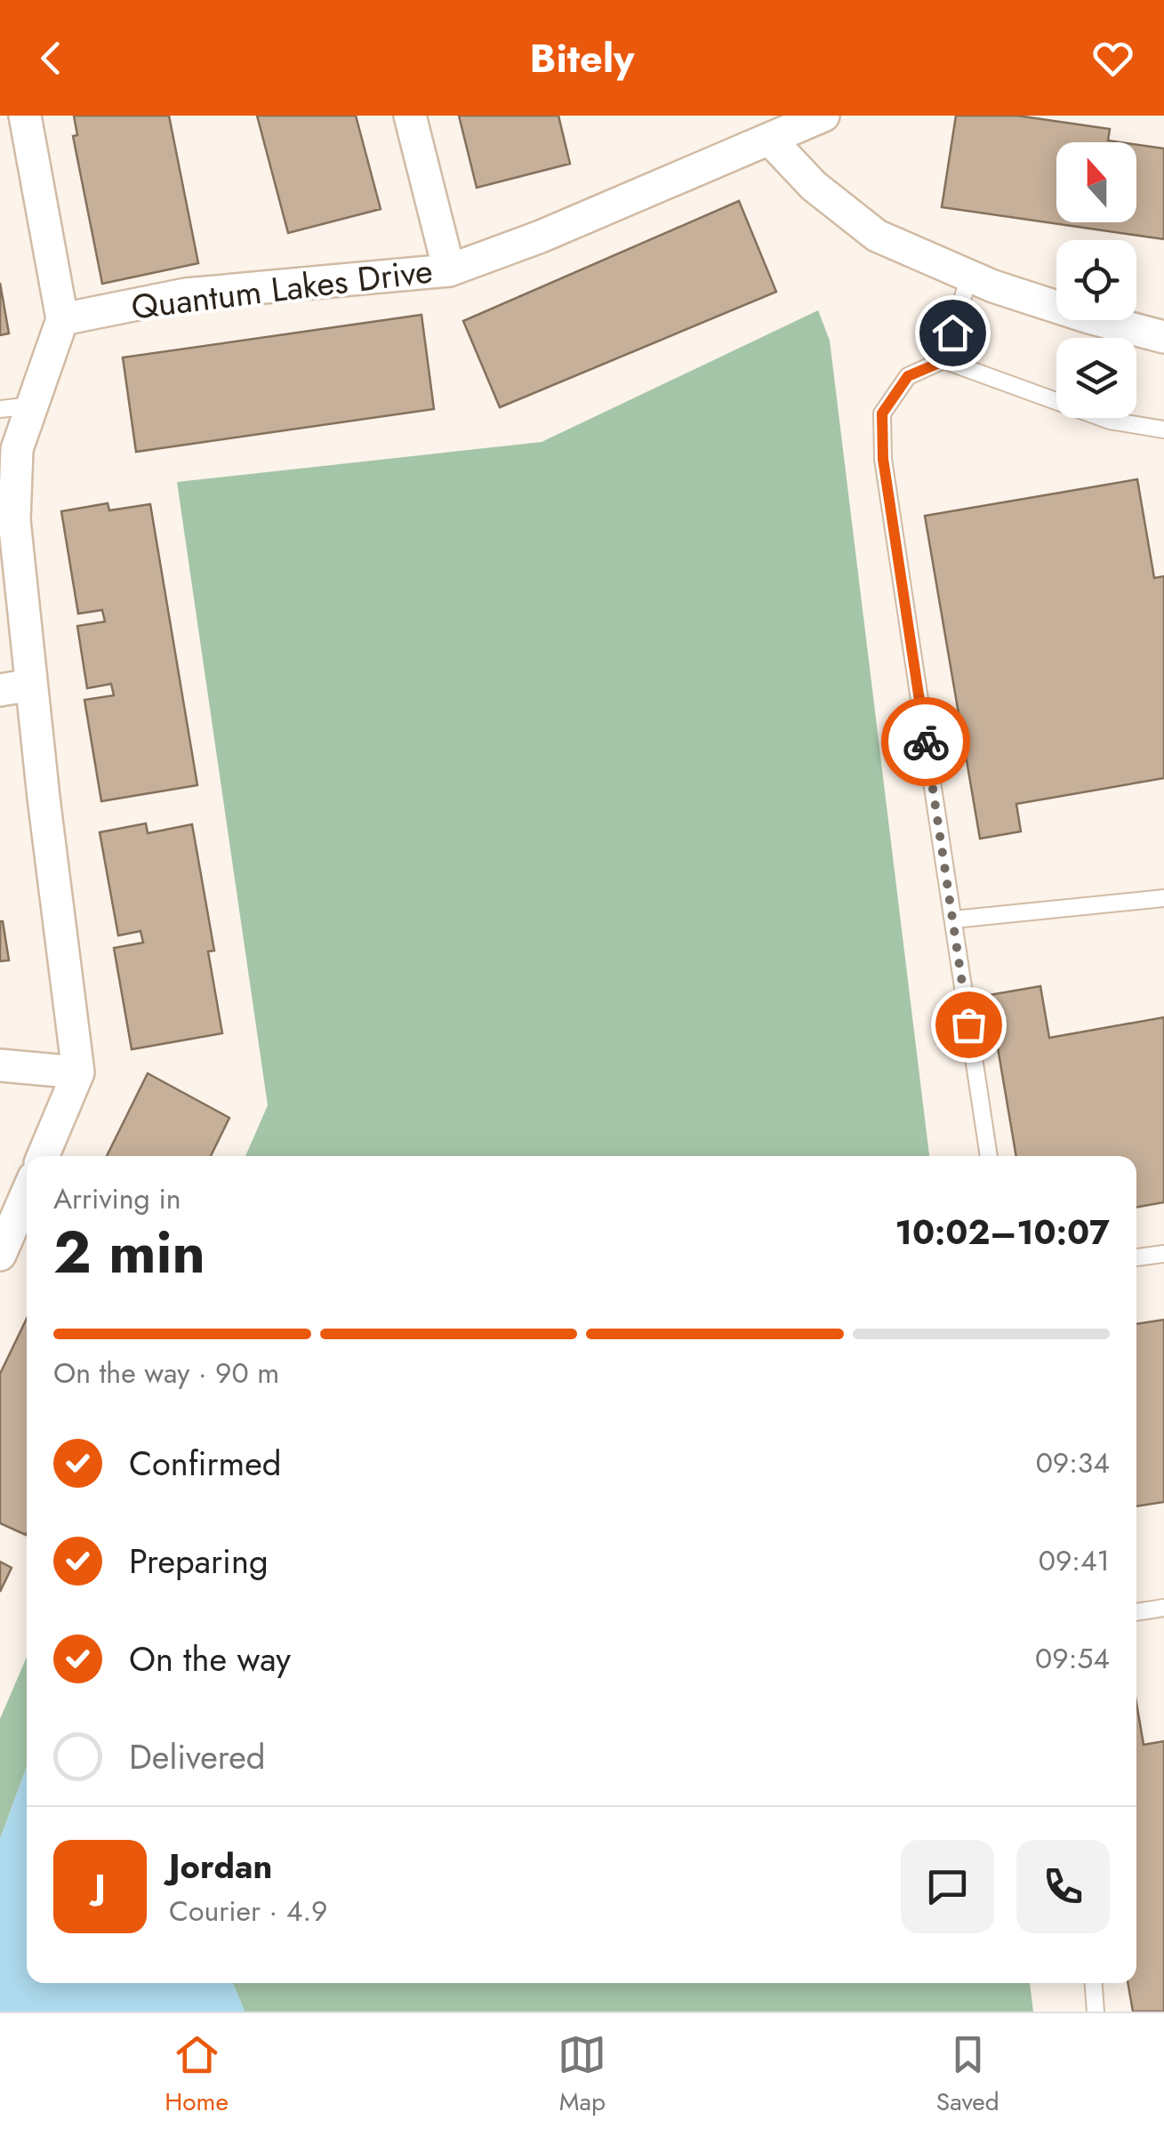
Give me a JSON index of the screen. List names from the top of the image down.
{
  "streets": {
    "street": ["Quantum Lakes Drive"]
  },
  "north": "top",
  "page": {
    "header": "Bitely",
    "heading": ["2 min", "Arriving in", "10:02–10:07"],
    "panel": ["Jordan", "Courier · 4.9"],
    "bar": "On the way · 90 m",
    "list": [
      ["Confirmed", "09:34"],
      ["Preparing", "09:41"],
      ["On the way", "09:54"],
      "Delivered"
    ],
    "round": "J",
    "tabs": ["Home", "Map", "Saved"]
  }
}
